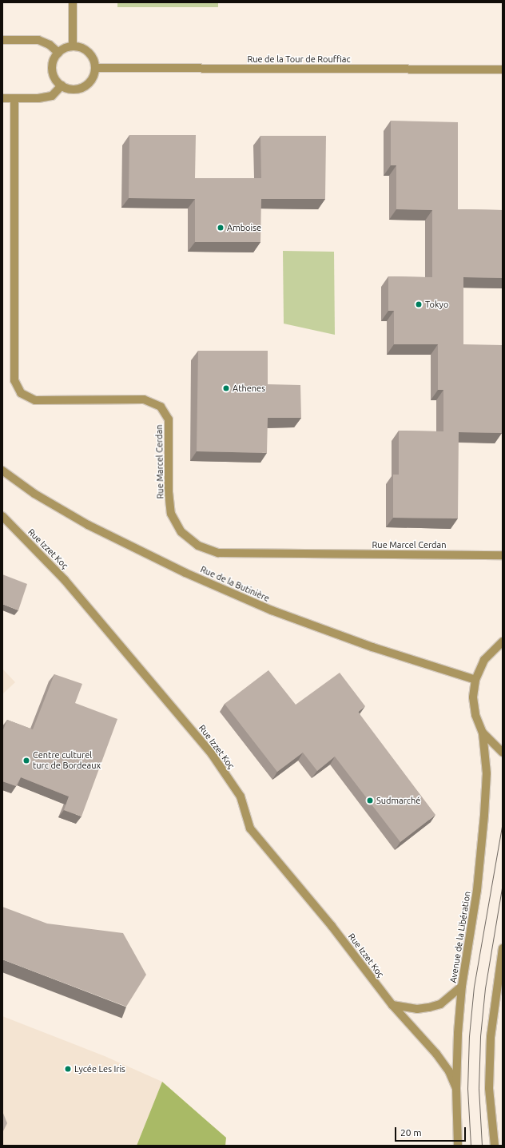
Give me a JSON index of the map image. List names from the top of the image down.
{
  "streets": {
    "street": [
      "Rue de la Tour de Rouffiac",
      "Rue Marcel Cerdan",
      "Rue Izzet Koç",
      "Rue de la Butinière",
      "Avenue de la Libération"
    ]
  },
  "crossings": [
    ["Rue Izzet Koç", "Avenue de la Libération"]
  ],
  "places": [
    "Amboise",
    "Tokyo",
    "Athenes",
    "Centre culturel turc de Bordeaux",
    "Sudmarché",
    "Lycée Les Iris"
  ],
  "scale_bar": "20 m"
}
